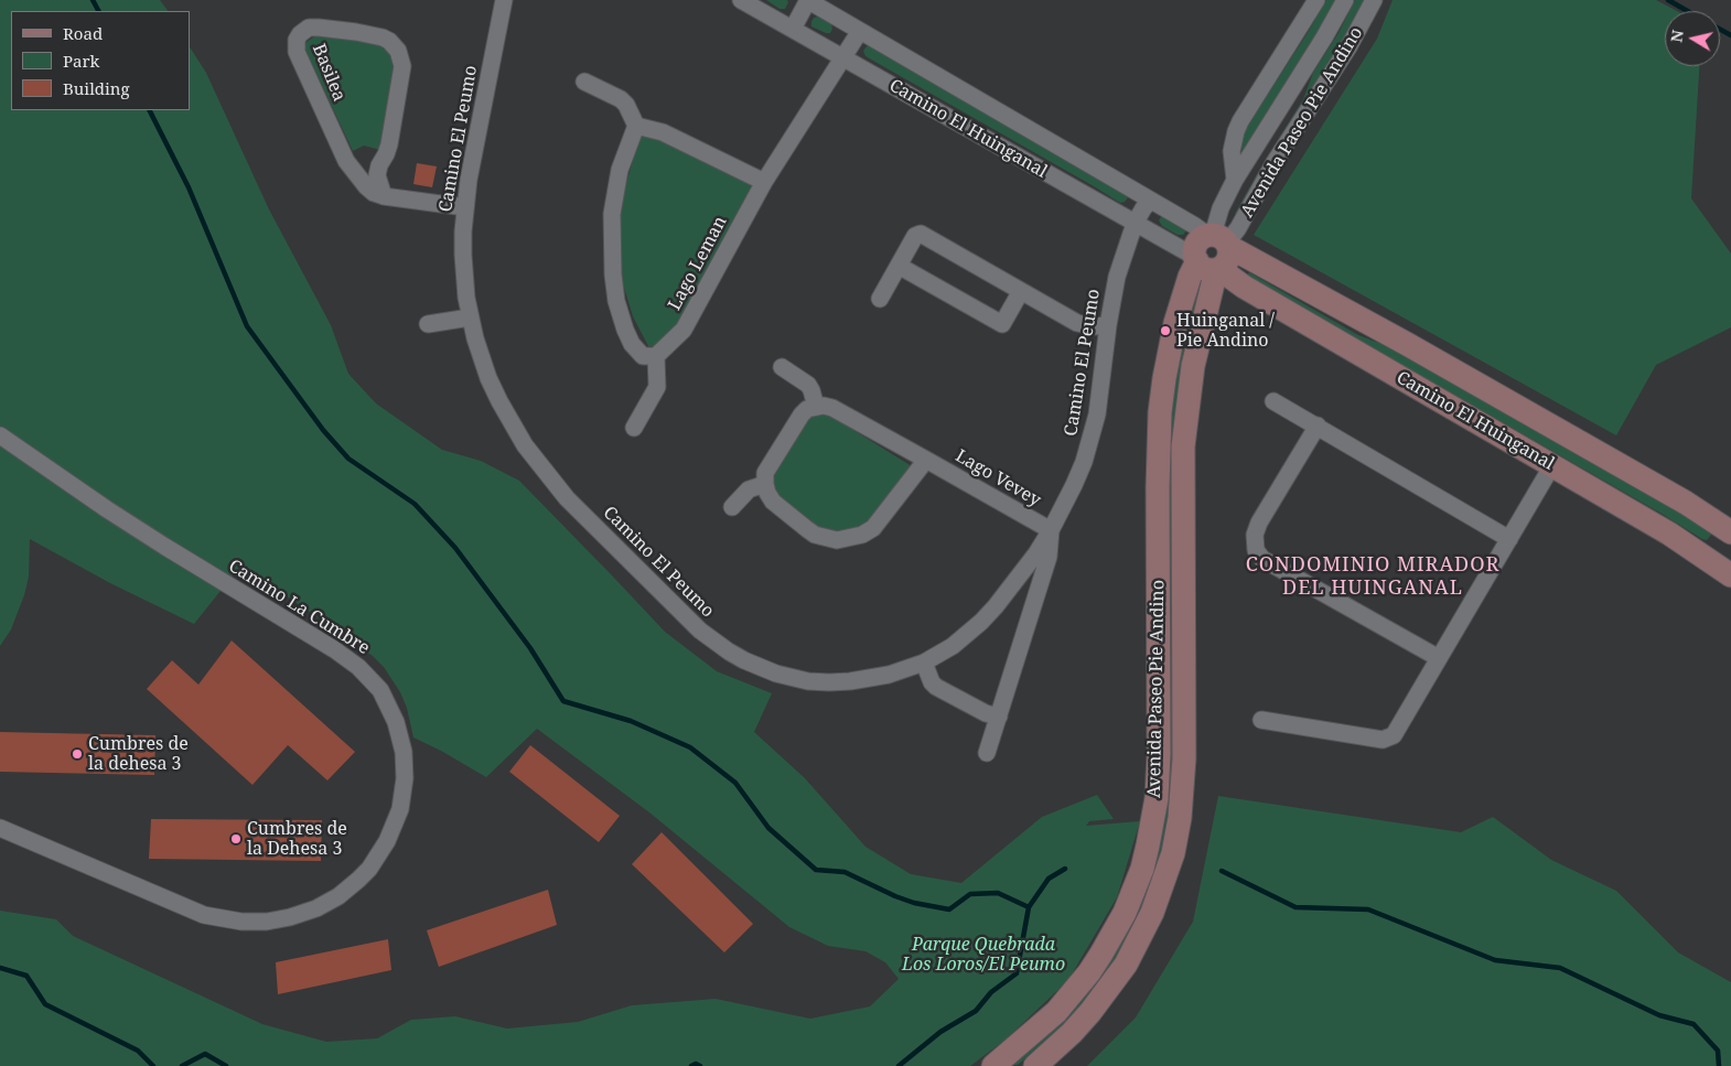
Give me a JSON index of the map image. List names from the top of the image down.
{
  "streets": {
    "street": [
      "Basilea",
      "Avenida Paseo Pie Andino",
      "Camino El Huinganal",
      "Camino El Peumo",
      "Lago Leman",
      "Lago Vevey",
      "Camino La Cumbre"
    ]
  },
  "crossings": [
    ["Basilea", "Camino El Peumo"],
    ["Avenida Paseo Pie Andino", "Camino El Huinganal"],
    ["Camino El Huinganal", "Camino El Peumo"],
    ["Camino El Huinganal", "Lago Leman"],
    ["Camino El Peumo", "Lago Vevey"]
  ],
  "districts": ["CONDOMINIO MIRADOR DEL HUINGANAL"],
  "parks": ["Parque Quebrada Los Loros/El Peumo"],
  "places": ["Huinganal / Pie Andino", "Cumbres de la dehesa 3", "Cumbres de la Dehesa 3"],
  "legend": ["Road", "Park", "Building"],
  "north": "left"
}
